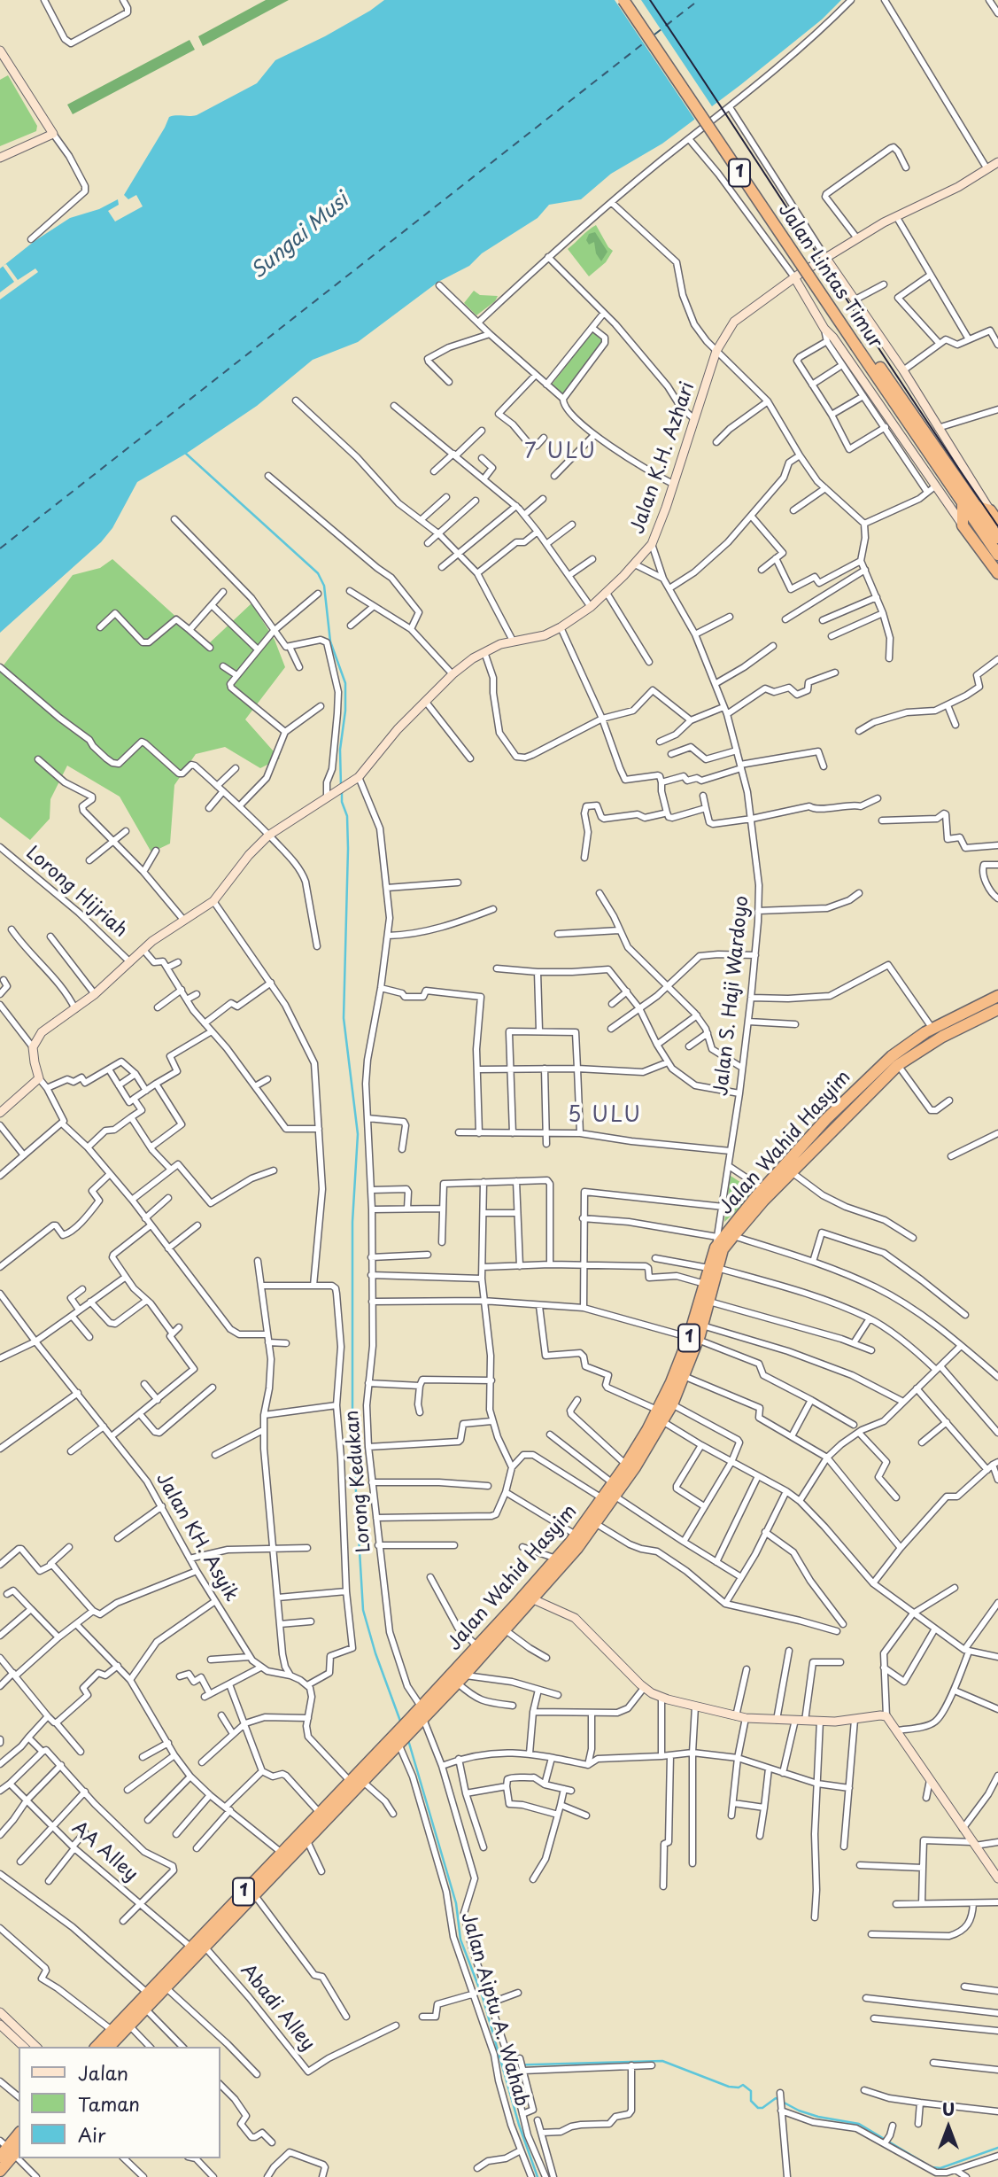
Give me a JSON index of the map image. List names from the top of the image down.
{
  "streets": {
    "highway": ["1", "Jalan Lintas Timur", "Jalan Wahid Hasyim"],
    "street": [
      "Jalan K.H. Azhari",
      "Lorong Hijriah",
      "Jalan S. Haji Wardoyo",
      "Lorong Kedukan",
      "Jalan KH. Asyik",
      "AA Alley",
      "Abadi Alley",
      "Jalan Aiptu A. Wahab"
    ]
  },
  "crossings": [
    ["Jalan K.H. Azhari", "Lorong Hijriah"],
    ["Jalan K.H. Azhari", "Jalan S. Haji Wardoyo"],
    ["Jalan S. Haji Wardoyo", "Jalan Wahid Hasyim"],
    ["Jalan Wahid Hasyim", "Lorong Kedukan"],
    ["Jalan Wahid Hasyim", "AA Alley"],
    ["Jalan Wahid Hasyim", "Abadi Alley"],
    ["Jalan Wahid Hasyim", "Jalan Aiptu A. Wahab"]
  ],
  "districts": ["7 ULU", "5 ULU"],
  "water": ["Sungai Musi"],
  "legend": ["Jalan", "Taman", "Air"],
  "north": "top"
}
